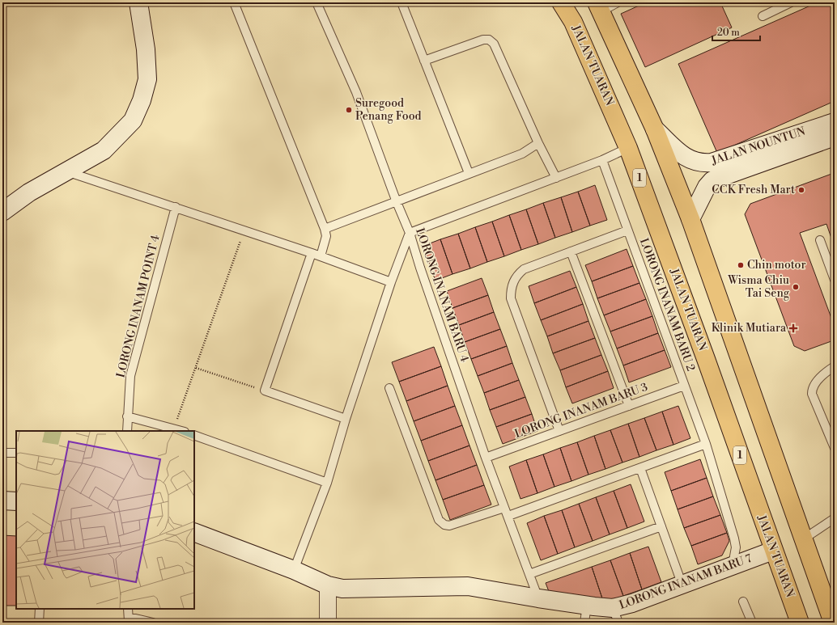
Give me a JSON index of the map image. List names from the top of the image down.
{
  "streets": {
    "main road": ["JALAN TUARAN", "1"],
    "street": ["JALAN NOUNTUN", "LORONG INANAM BARU 7"],
    "lane": [
      "LORONG INANAM BARU 4",
      "LORONG INANAM BARU 2",
      "LORONG INANAM POINT 4",
      "LORONG INANAM BARU 3"
    ]
  },
  "crossings": [
    ["JALAN TUARAN", "LORONG INANAM BARU 7"],
    ["LORONG INANAM BARU 4", "LORONG INANAM BARU 3"],
    ["LORONG INANAM BARU 4", "LORONG INANAM BARU 7"],
    ["LORONG INANAM BARU 2", "LORONG INANAM BARU 3"],
    ["LORONG INANAM BARU 2", "LORONG INANAM BARU 7"]
  ],
  "places": {
    "other": [
      "Suregood Penang Food",
      "CCK Fresh Mart",
      "Chin motor",
      "Wisma Chiu Tai Seng"
    ],
    "health": ["Klinik Mutiara"]
  },
  "scale_bar": "20 m"
}
